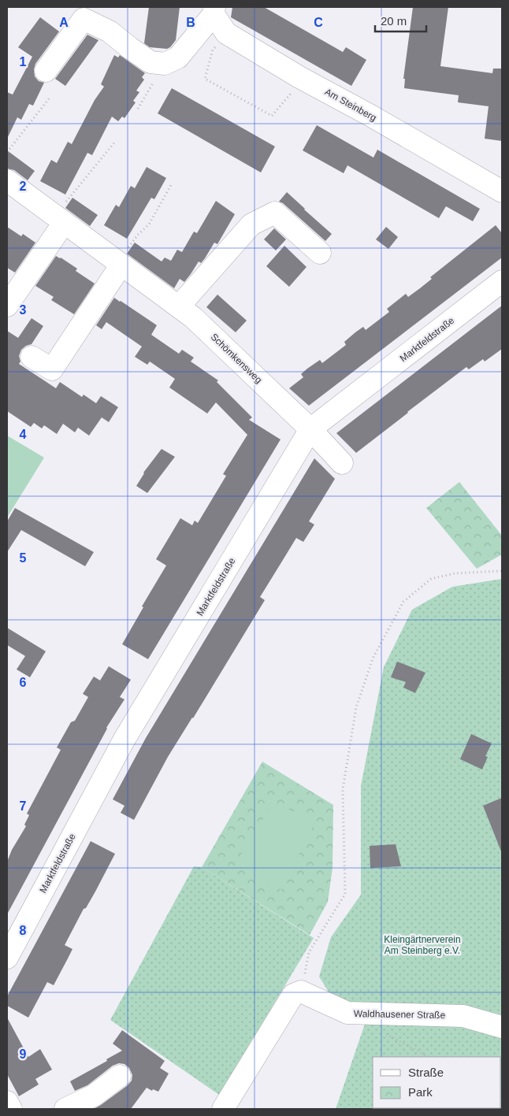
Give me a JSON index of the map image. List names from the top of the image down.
{
  "streets": {
    "street": [
      "Am Steinberg",
      "Marktfeldstraße",
      "Schömkensweg",
      "Waldhausener Straße"
    ]
  },
  "crossings": [
    ["Marktfeldstraße", "Schömkensweg"]
  ],
  "parks": ["Kleingärtnerverein Am Steinberg e.V."],
  "legend": ["Straße", "Park"],
  "scale_bar": "20 m",
  "grid": {
    "columns": ["A", "B", "C"],
    "rows": [
      "1",
      "2",
      "3",
      "4",
      "5",
      "6",
      "7",
      "8",
      "9"
    ]
  }
}
